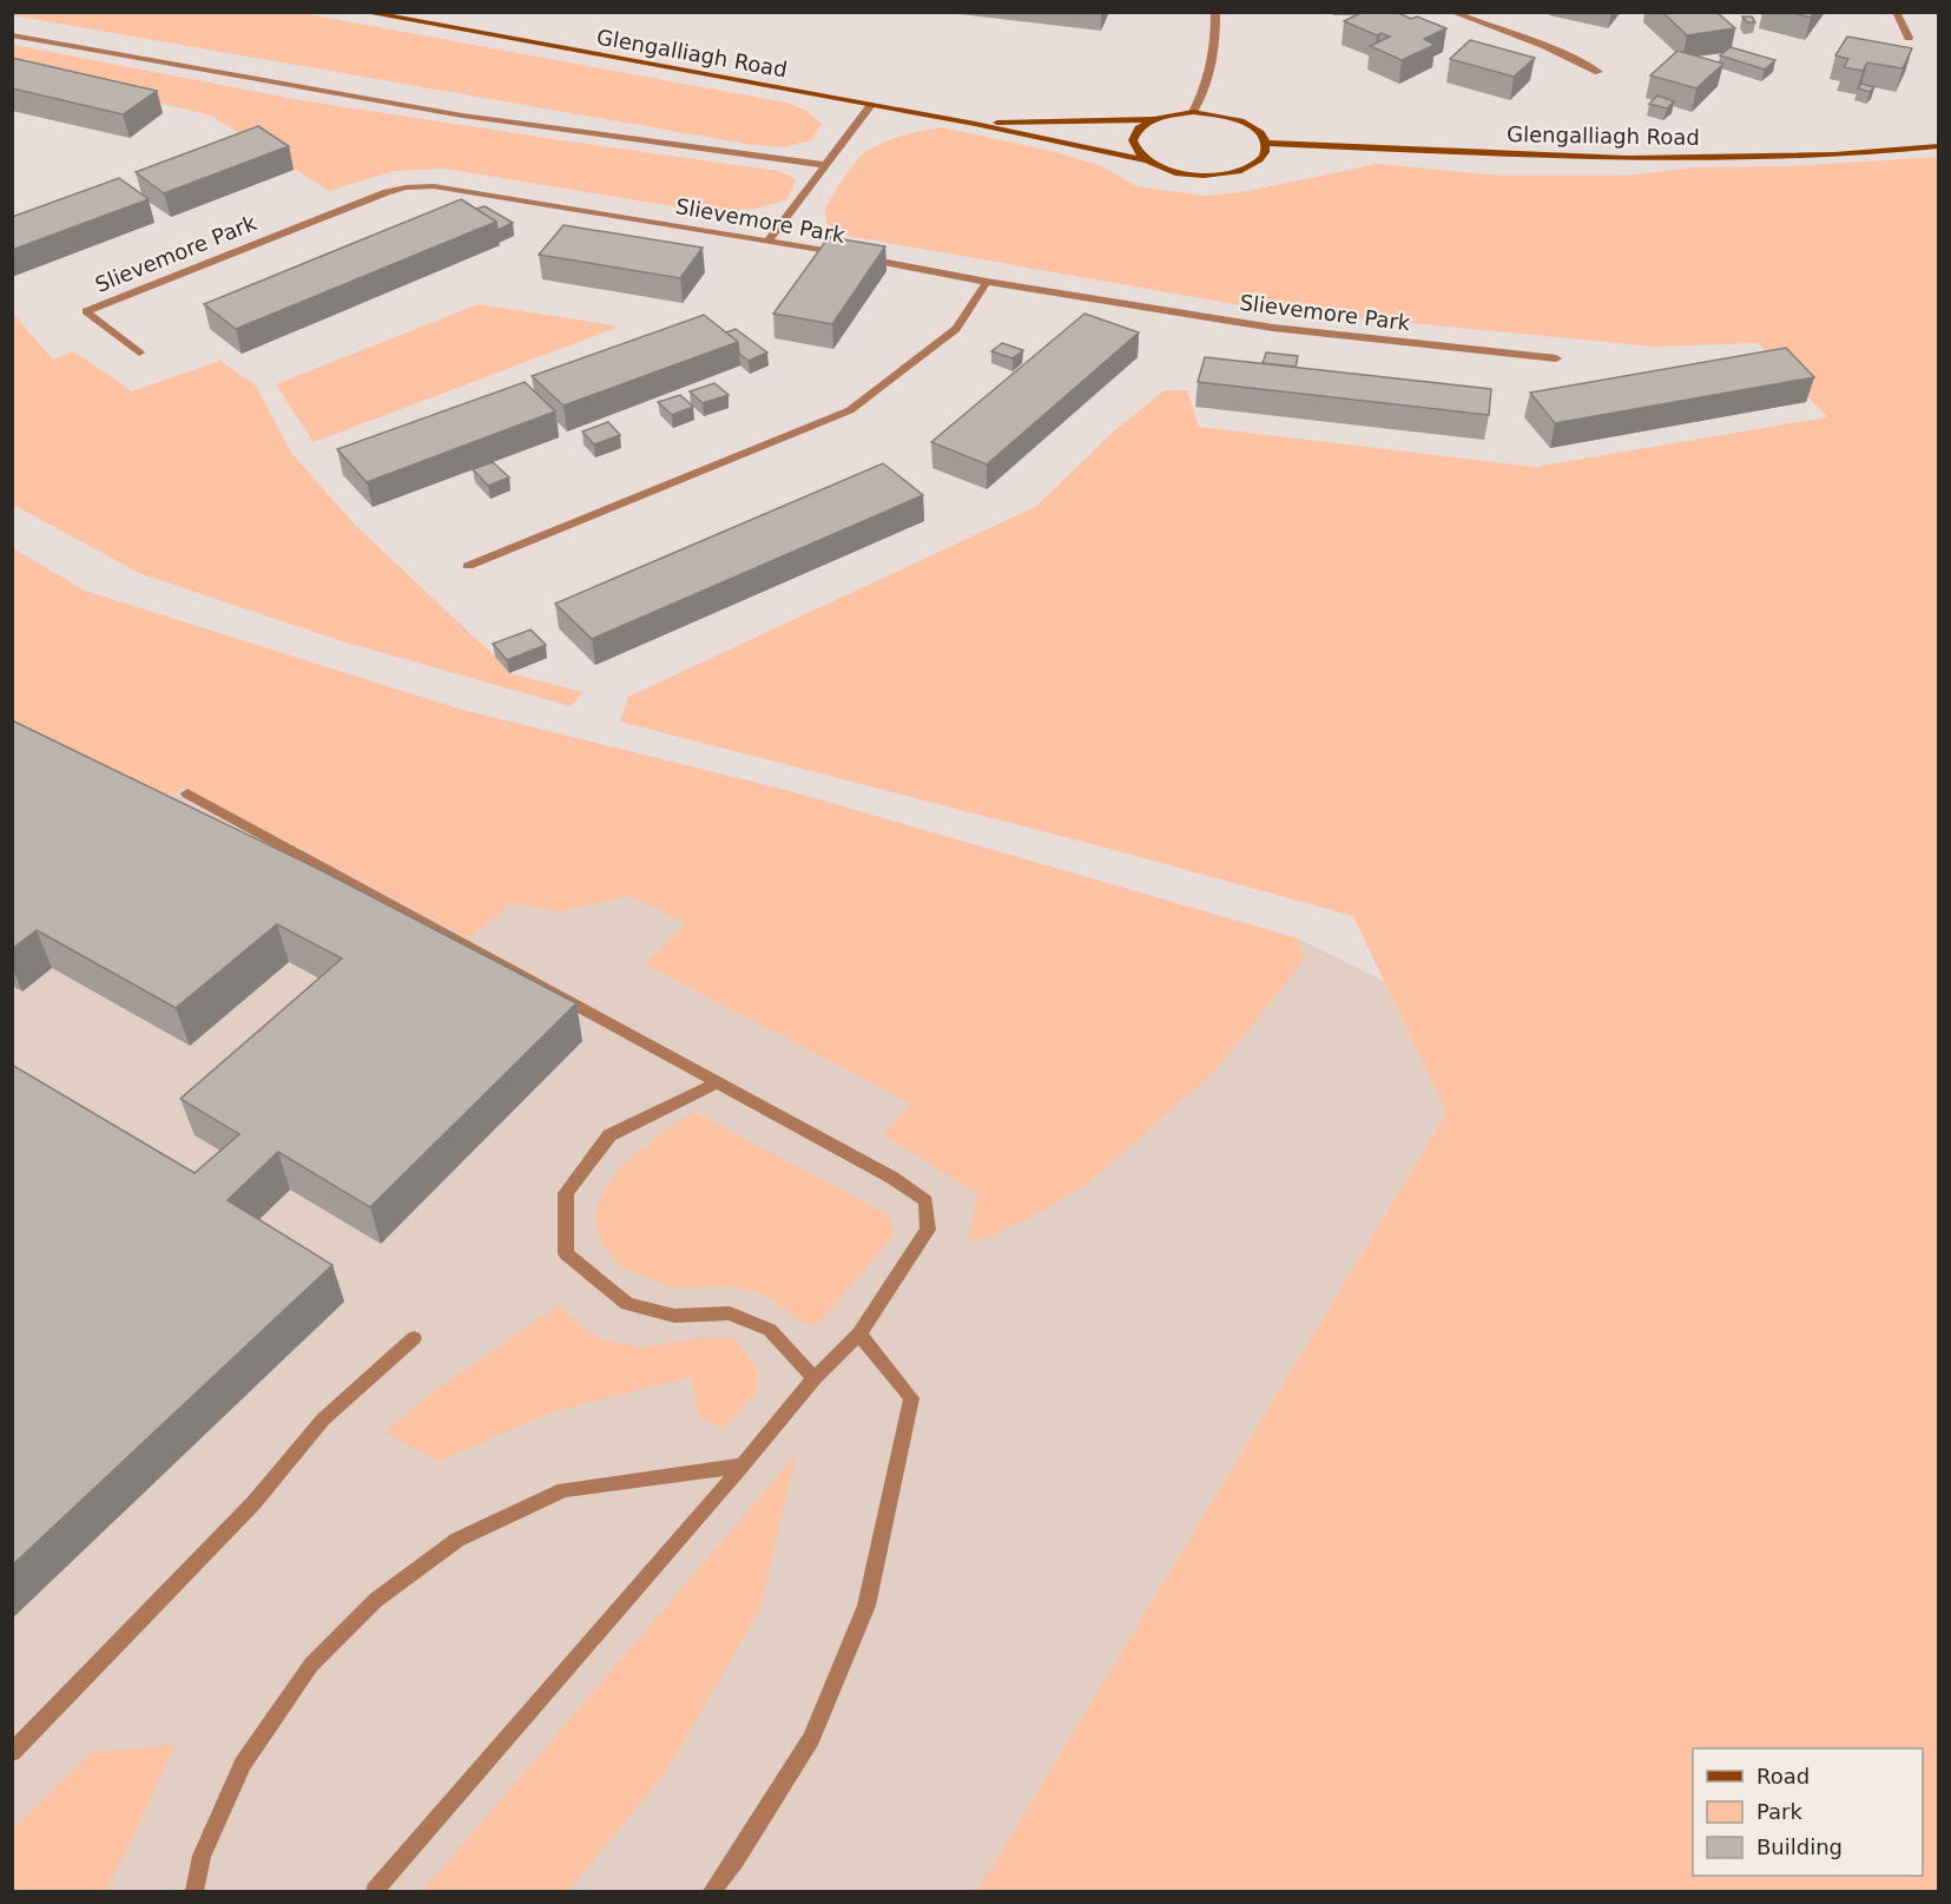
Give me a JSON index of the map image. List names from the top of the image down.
{
  "streets": {
    "main road": ["Glengalliagh Road"],
    "street": ["Slievemore Park"]
  },
  "legend": ["Road", "Park", "Building"]
}
